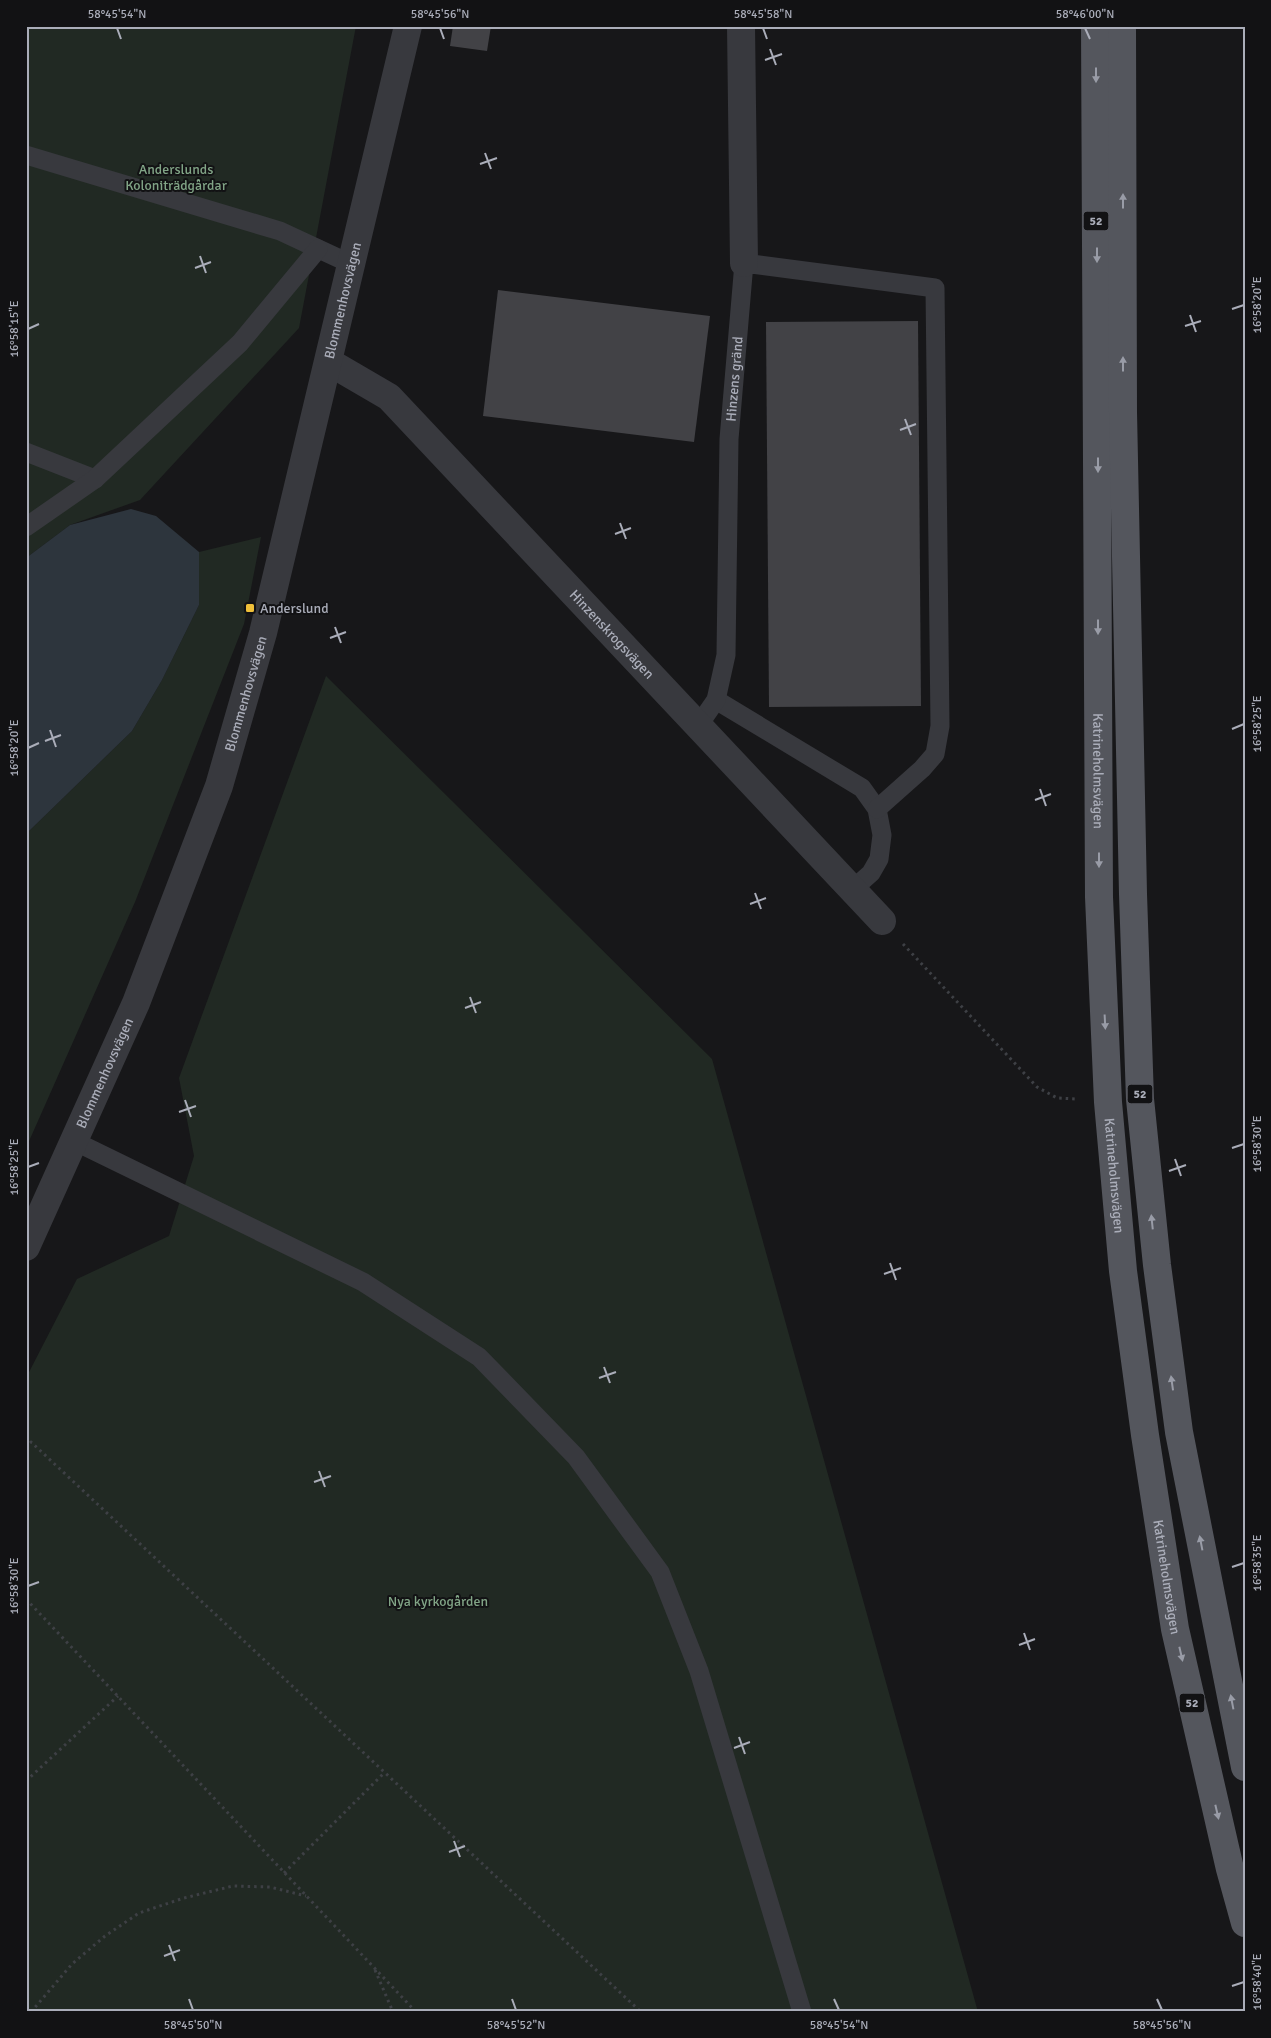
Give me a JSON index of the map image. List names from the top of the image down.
{
  "streets": {
    "main road": ["52", "Katrineholmsvägen"],
    "street": ["Blommenhovsvägen", "Hinzens gränd", "Hinzenskrogsvägen"]
  },
  "crossings": [
    ["52", "Katrineholmsvägen"],
    ["Blommenhovsvägen", "Hinzenskrogsvägen"],
    ["Hinzens gränd", "Hinzenskrogsvägen"]
  ],
  "parks": ["Anderslunds Koloniträdgårdar", "Nya kyrkogården"],
  "places": {
    "transit": ["Anderslund"]
  },
  "coordinates": [
    "58°45'54\"N",
    "58°45'56\"N",
    "58°45'58\"N",
    "58°46'00\"N",
    "16°58'20\"E",
    "16°58'15\"E",
    "16°58'25\"E",
    "16°58'30\"E",
    "16°58'35\"E",
    "16°58'40\"E",
    "58°45'50\"N",
    "58°45'52\"N"
  ]
}
